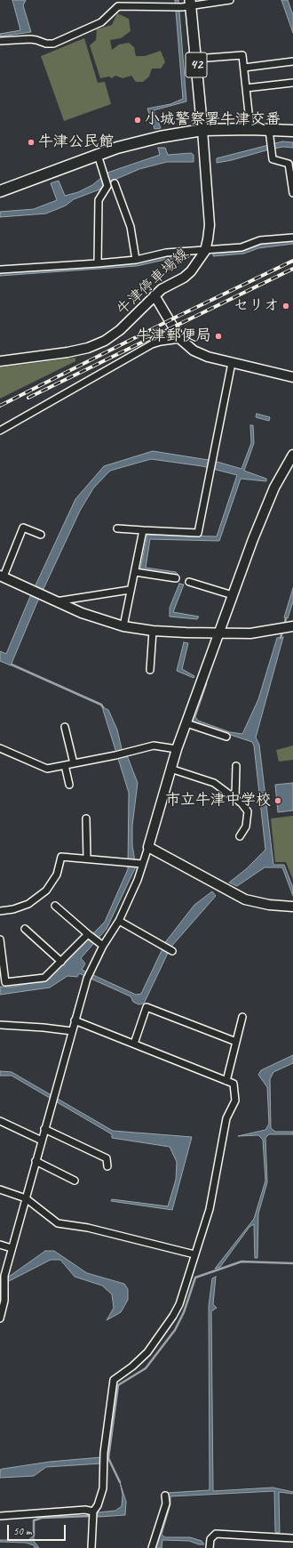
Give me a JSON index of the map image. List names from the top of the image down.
{
  "streets": {
    "main road": ["42"],
    "street": ["牛津停車場線"]
  },
  "crossings": [
    ["42", "牛津停車場線"]
  ],
  "places": [
    "小城警察署牛津交番",
    "牛津公民館",
    "セリオ",
    "牛津郵便局",
    "市立牛津中学校"
  ],
  "scale_bar": "50 m"
}
